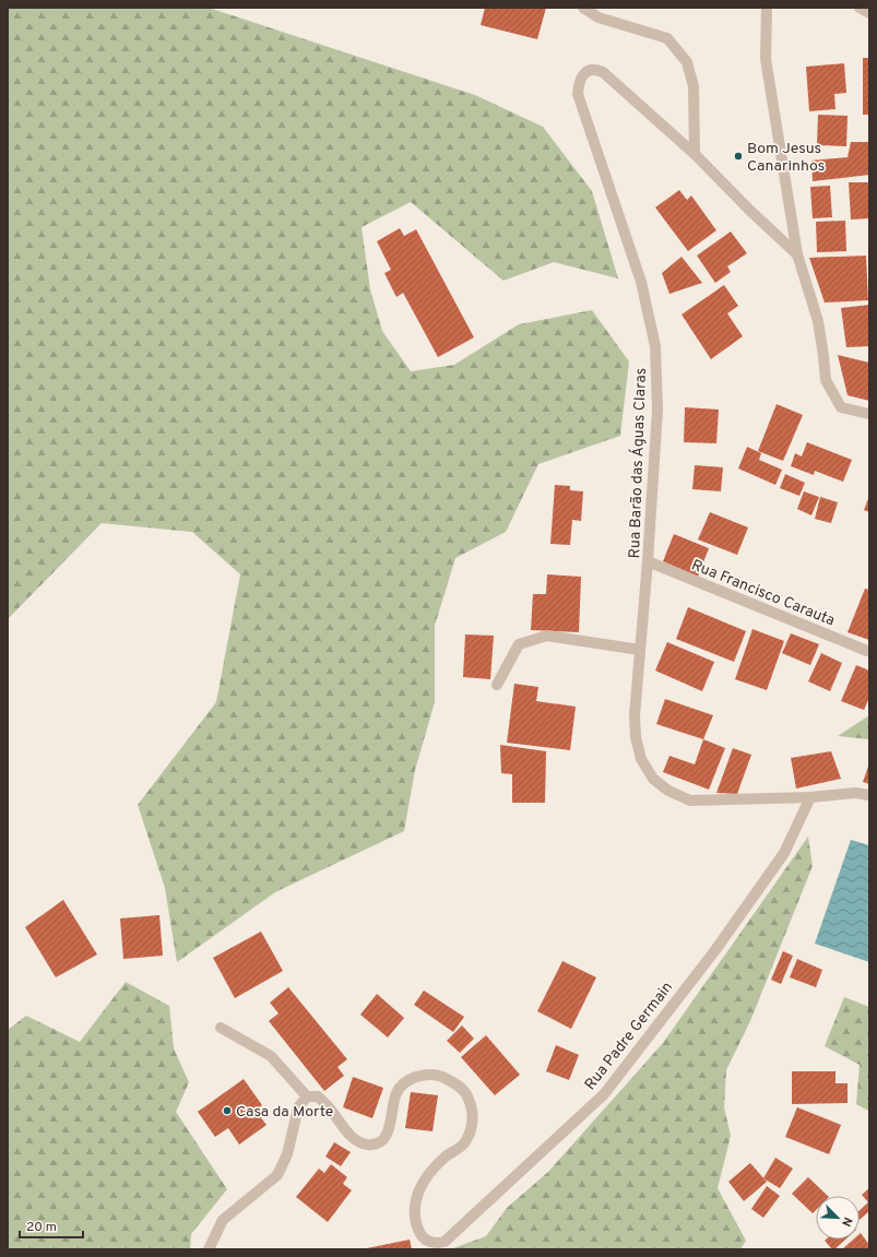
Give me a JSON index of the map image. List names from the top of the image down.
{
  "streets": {
    "street": ["Rua Barão das Águas Claras", "Rua Francisco Carauta", "Rua Padre Germain"]
  },
  "crossings": [
    ["Rua Barão das Águas Claras", "Rua Francisco Carauta"],
    ["Rua Barão das Águas Claras", "Rua Padre Germain"]
  ],
  "places": ["Bom Jesus Canarinhos", "Casa da Morte"],
  "scale_bar": "20 m",
  "north": "bottom right"
}
